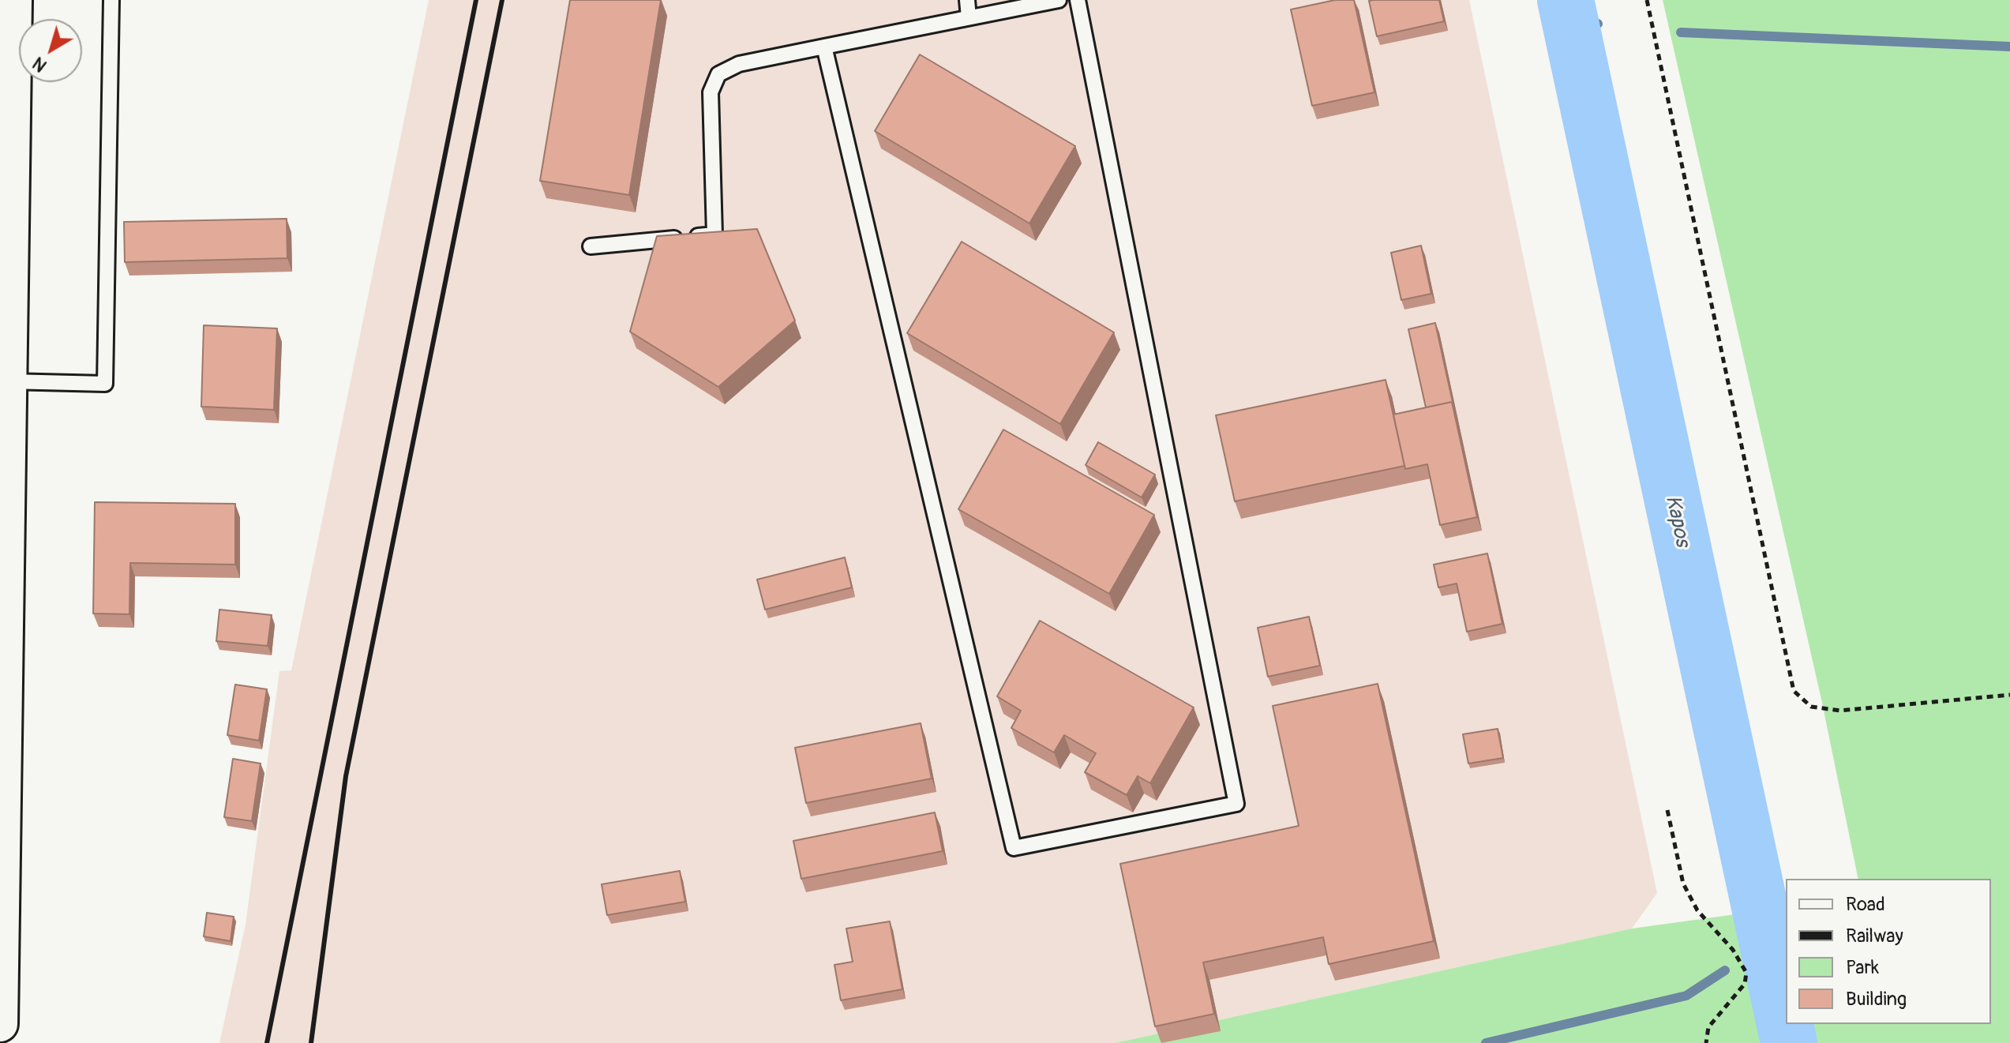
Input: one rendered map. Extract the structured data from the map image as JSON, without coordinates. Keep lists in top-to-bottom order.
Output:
{
  "water": ["Kapos"],
  "legend": [
    "Road",
    "Railway",
    "Park",
    "Building"
  ],
  "north": "bottom left"
}
